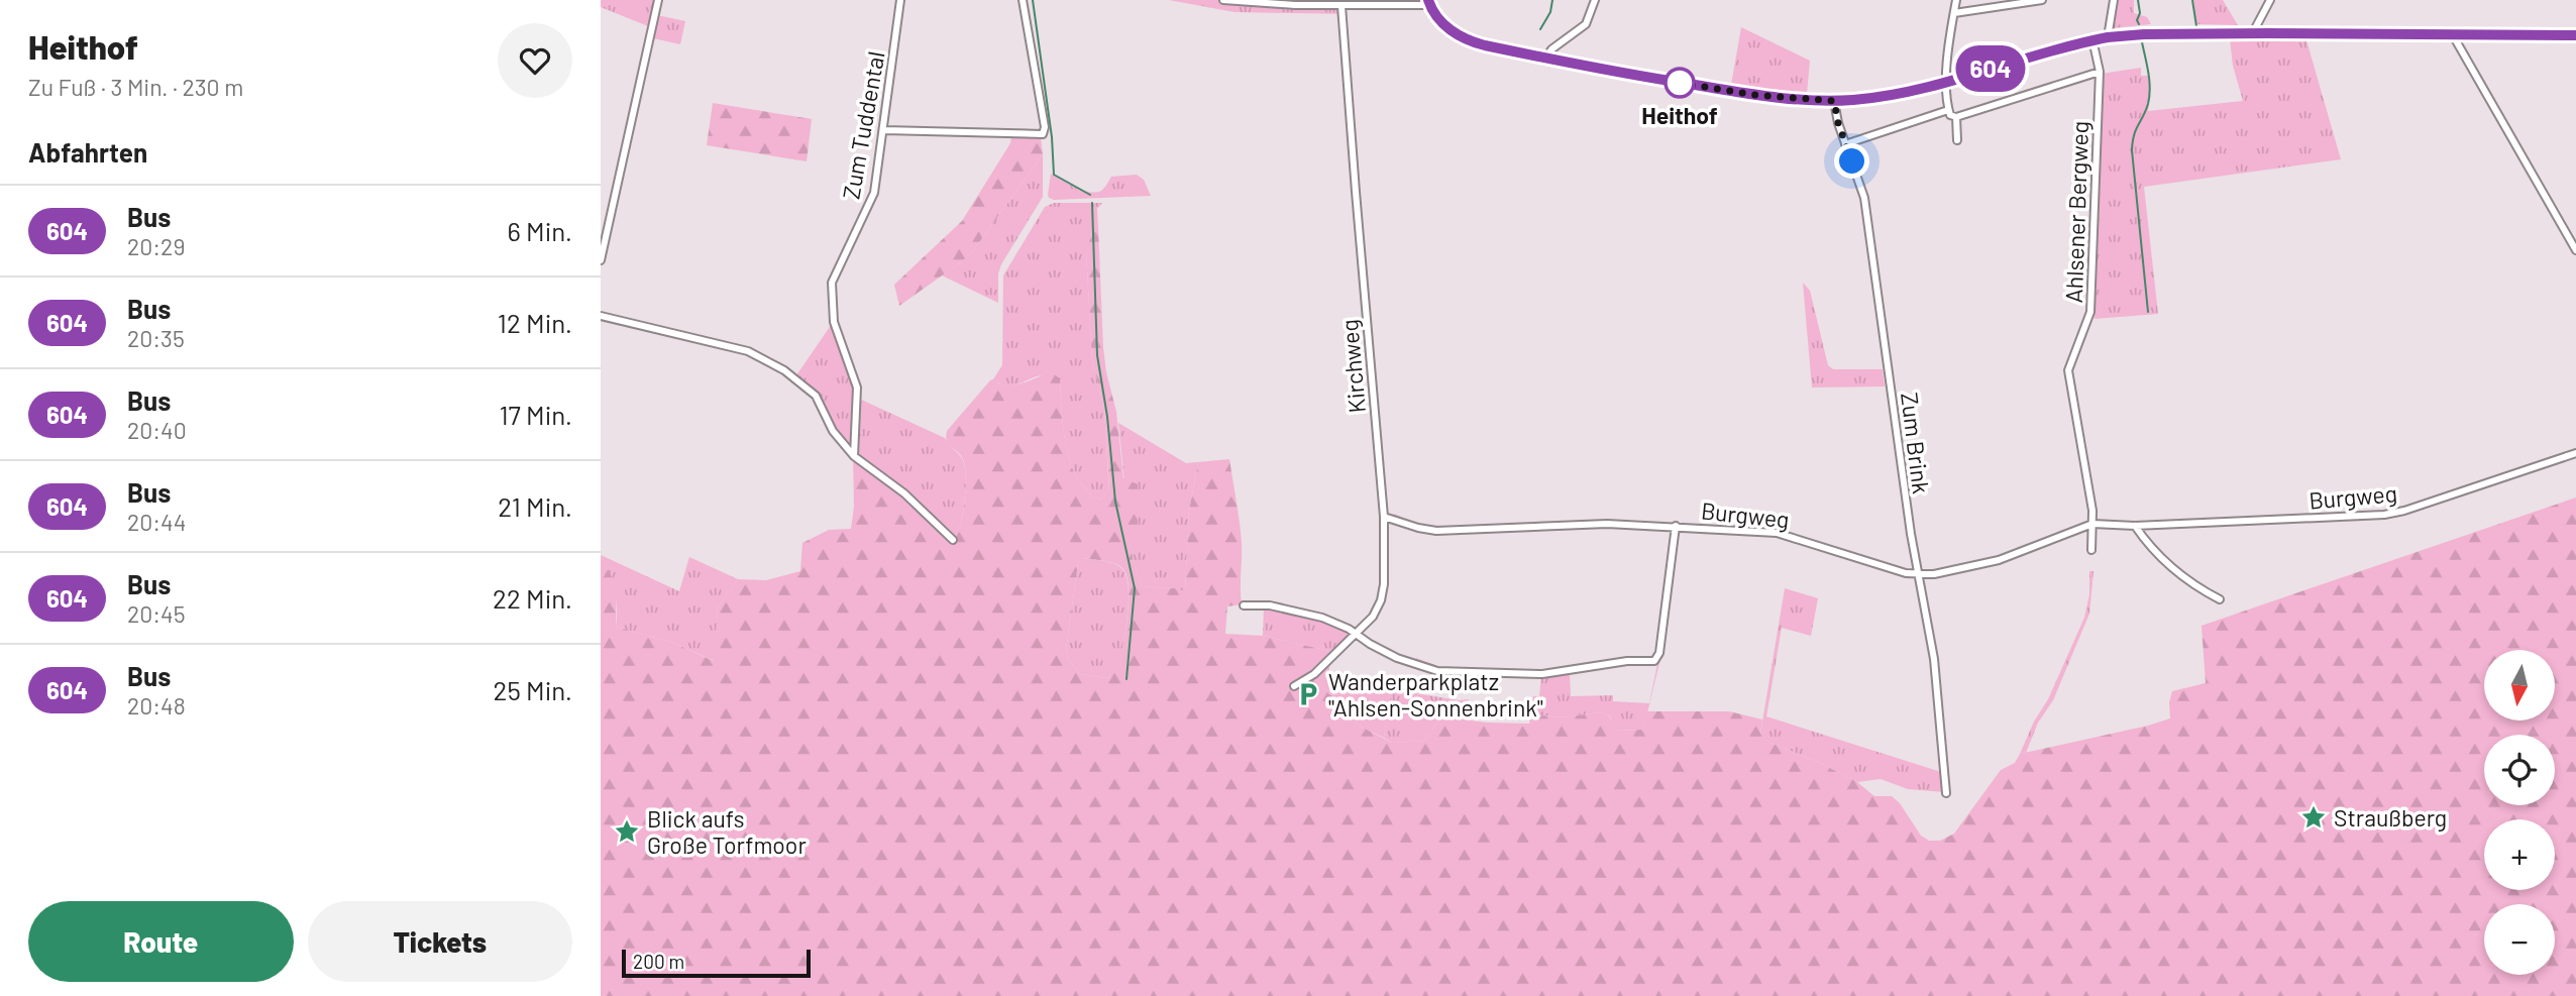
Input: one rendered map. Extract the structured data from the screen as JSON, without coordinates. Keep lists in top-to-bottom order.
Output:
{
  "streets": {
    "street": [
      "Zum Tuddental",
      "Ahlsener Bergweg",
      "Kirchweg",
      "Zum Brink",
      "Burgweg"
    ]
  },
  "crossings": [
    ["Ahlsener Bergweg", "Burgweg"],
    ["Kirchweg", "Burgweg"],
    ["Zum Brink", "Burgweg"]
  ],
  "places": {
    "other": ["Heithof"],
    "parking": ["Wanderparkplatz \"Ahlsen-Sonnenbrink\""],
    "place": ["Straußberg", "Blick aufs Große Torfmoor"]
  },
  "lines": ["bus line 604"],
  "scale_bar": "200 m",
  "north": "bottom",
  "page": {
    "heading": [
      ["Heithof", "Zu Fuß · 3 Min. · 230 m"],
      "Abfahrten"
    ],
    "on_map": "604",
    "list": [
      {
        "mark": "604",
        "name": "Bus",
        "note": "20:29",
        "value": "6 Min."
      },
      {
        "mark": "604",
        "name": "Bus",
        "note": "20:35",
        "value": "12 Min."
      },
      {
        "mark": "604",
        "name": "Bus",
        "note": "20:40",
        "value": "17 Min."
      },
      {
        "mark": "604",
        "name": "Bus",
        "note": "20:44",
        "value": "21 Min."
      },
      {
        "mark": "604",
        "name": "Bus",
        "note": "20:45",
        "value": "22 Min."
      },
      {
        "mark": "604",
        "name": "Bus",
        "note": "20:48",
        "value": "25 Min."
      }
    ],
    "map_buttons": ["+", "−"],
    "buttons": ["Route", "Tickets"],
    "scale": "200 m"
  }
}
